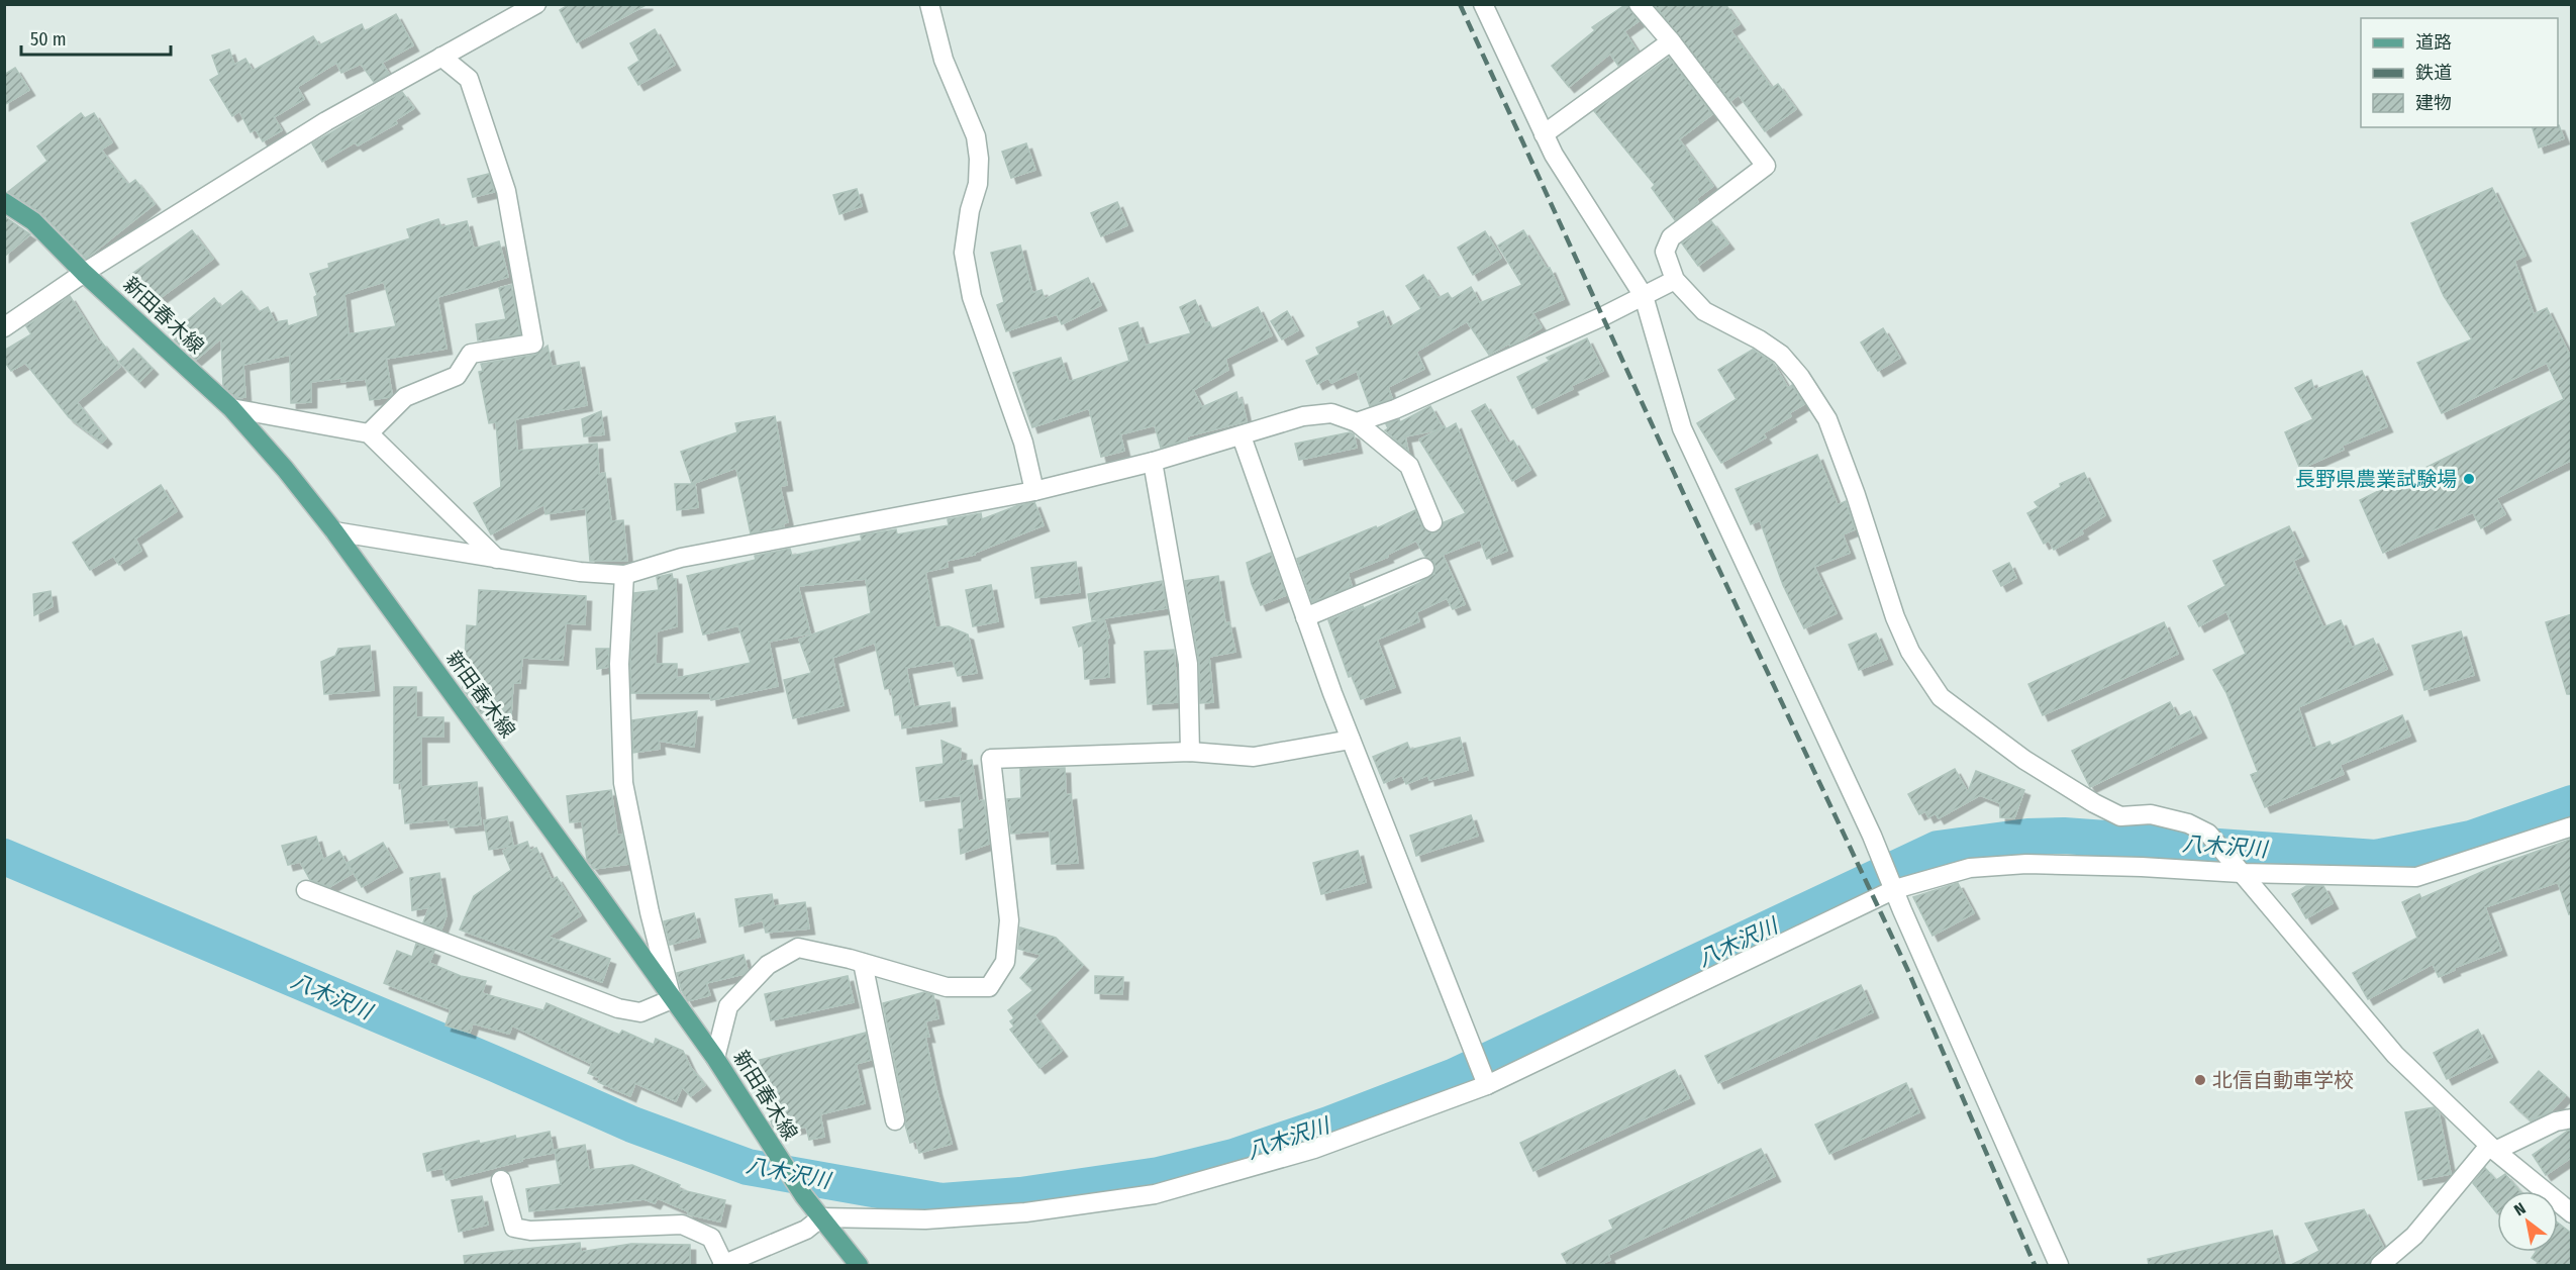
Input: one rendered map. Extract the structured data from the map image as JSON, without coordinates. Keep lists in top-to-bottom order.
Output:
{
  "streets": {
    "main road": ["新田春木線"]
  },
  "water": ["八木沢川"],
  "places": ["長野県農業試験場", "北信自動車学校"],
  "legend": ["道路", "鉄道", "建物"],
  "scale_bar": "50 m",
  "north": "top left"
}
